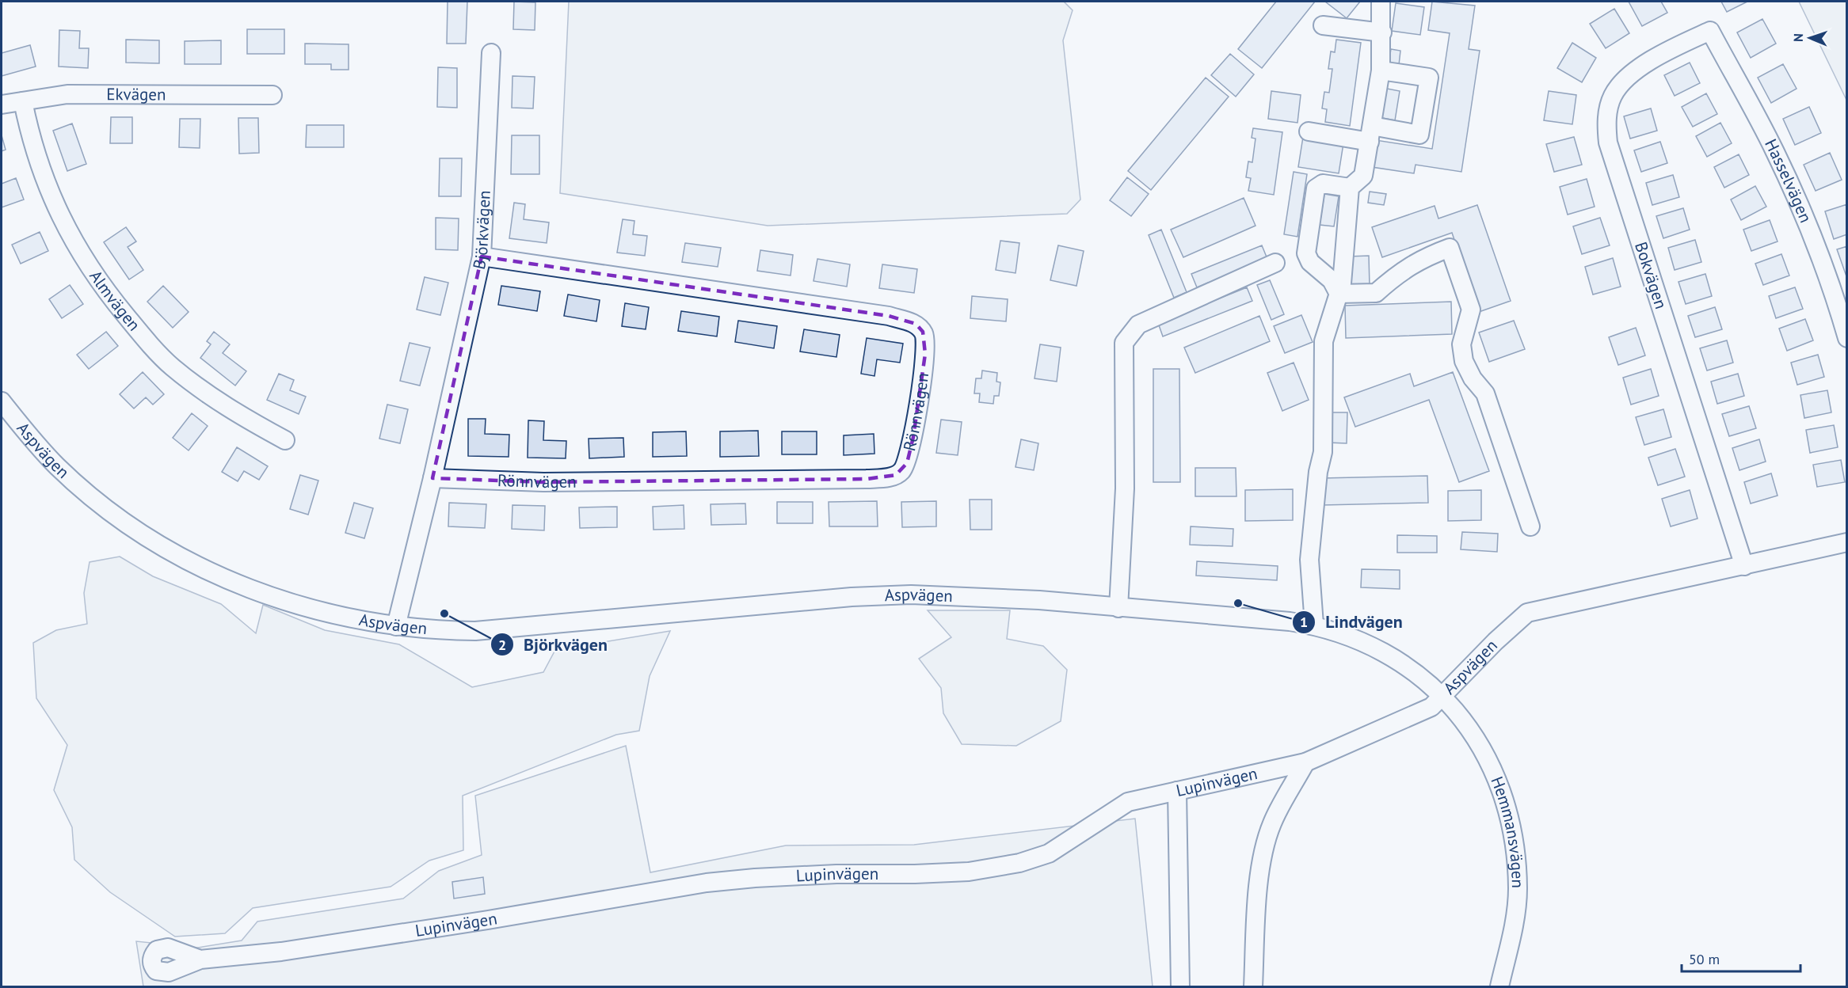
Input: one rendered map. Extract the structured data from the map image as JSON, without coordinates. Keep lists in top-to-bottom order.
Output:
{
  "streets": {
    "street": [
      "Ekvägen",
      "Hasselvägen",
      "Björkvägen",
      "Bokvägen",
      "Almvägen",
      "Rönnvägen",
      "Aspvägen",
      "Lupinvägen",
      "Hemmansvägen"
    ]
  },
  "crossings": [
    ["Ekvägen", "Almvägen"],
    ["Hasselvägen", "Bokvägen"],
    ["Björkvägen", "Rönnvägen"],
    ["Björkvägen", "Aspvägen"],
    ["Bokvägen", "Aspvägen"],
    ["Aspvägen", "Lupinvägen"],
    ["Aspvägen", "Hemmansvägen"],
    ["Lupinvägen", "Hemmansvägen"]
  ],
  "places": ["Lindvägen", "Björkvägen"],
  "scale_bar": "50 m",
  "north": "left"
}
